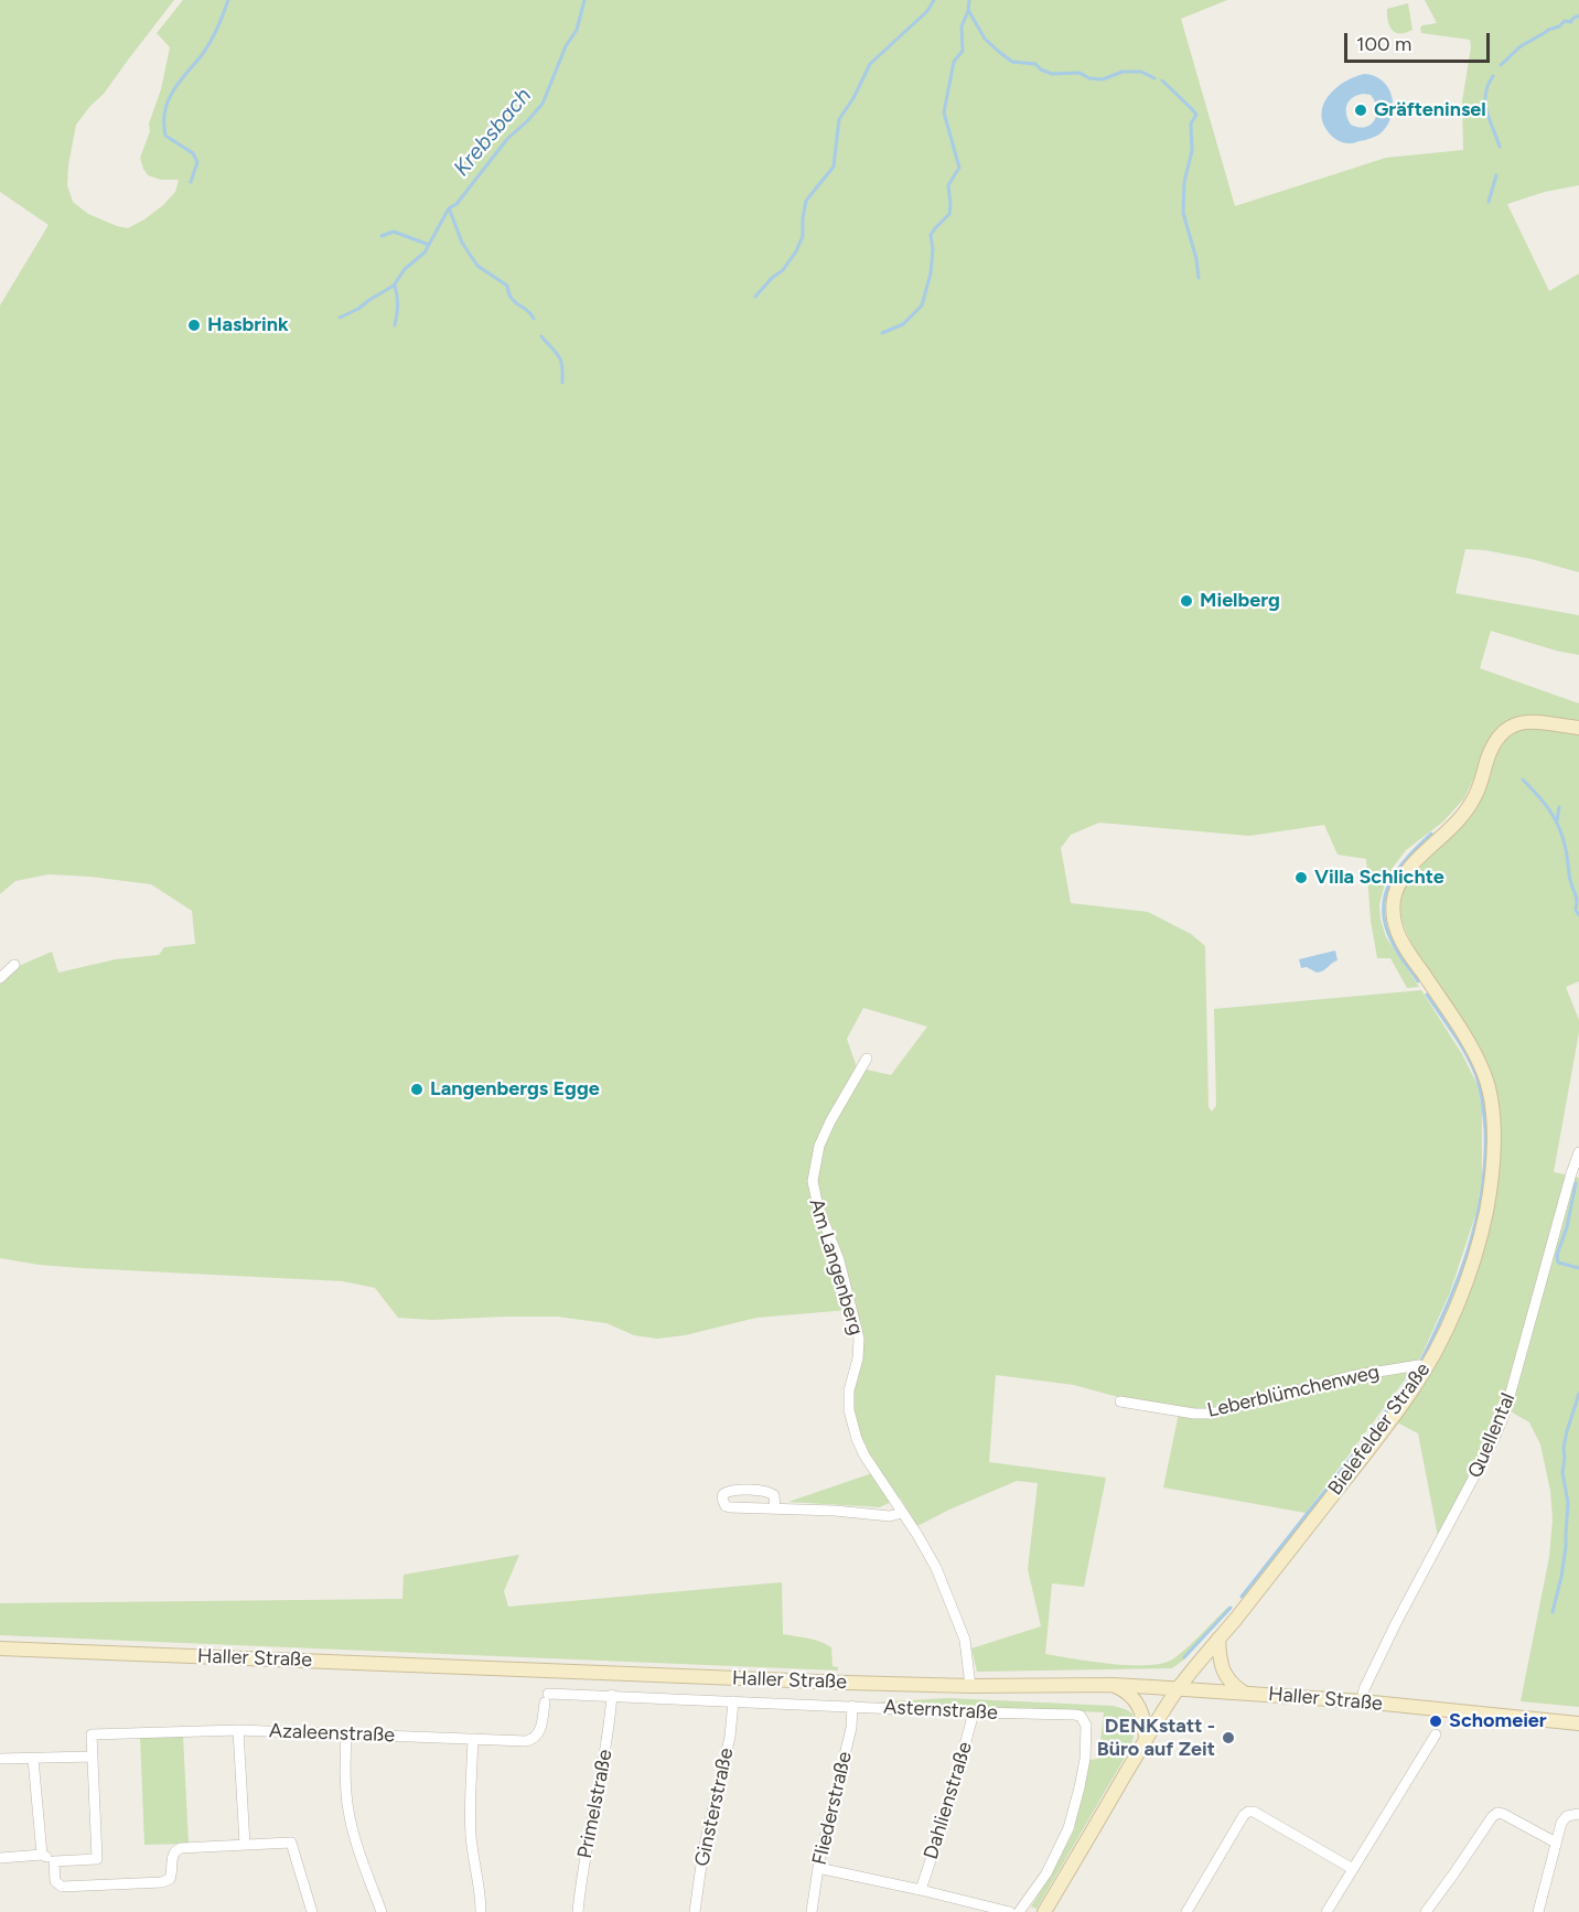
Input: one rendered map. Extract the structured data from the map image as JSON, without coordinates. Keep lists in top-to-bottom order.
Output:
{
  "streets": {
    "main road": ["Bielefelder Straße", "Haller Straße"],
    "street": [
      "Am Langenberg",
      "Leberblümchenweg",
      "Quellental",
      "Asternstraße",
      "Azaleenstraße",
      "Dahlienstraße",
      "Primelstraße",
      "Ginsterstraße",
      "Fliederstraße"
    ]
  },
  "crossings": [
    ["Am Langenberg", "Haller Straße"],
    ["Leberblümchenweg", "Bielefelder Straße"],
    ["Bielefelder Straße", "Haller Straße"],
    ["Quellental", "Haller Straße"],
    ["Asternstraße", "Azaleenstraße"],
    ["Asternstraße", "Dahlienstraße"],
    ["Asternstraße", "Primelstraße"],
    ["Asternstraße", "Ginsterstraße"],
    ["Asternstraße", "Fliederstraße"]
  ],
  "water": ["Krebsbach"],
  "places": [
    "Gräfteninsel",
    "Hasbrink",
    "Mielberg",
    "Villa Schlichte",
    "Langenbergs Egge",
    "Schomeier",
    "DENKstatt - Büro auf Zeit"
  ],
  "scale_bar": "100 m"
}
